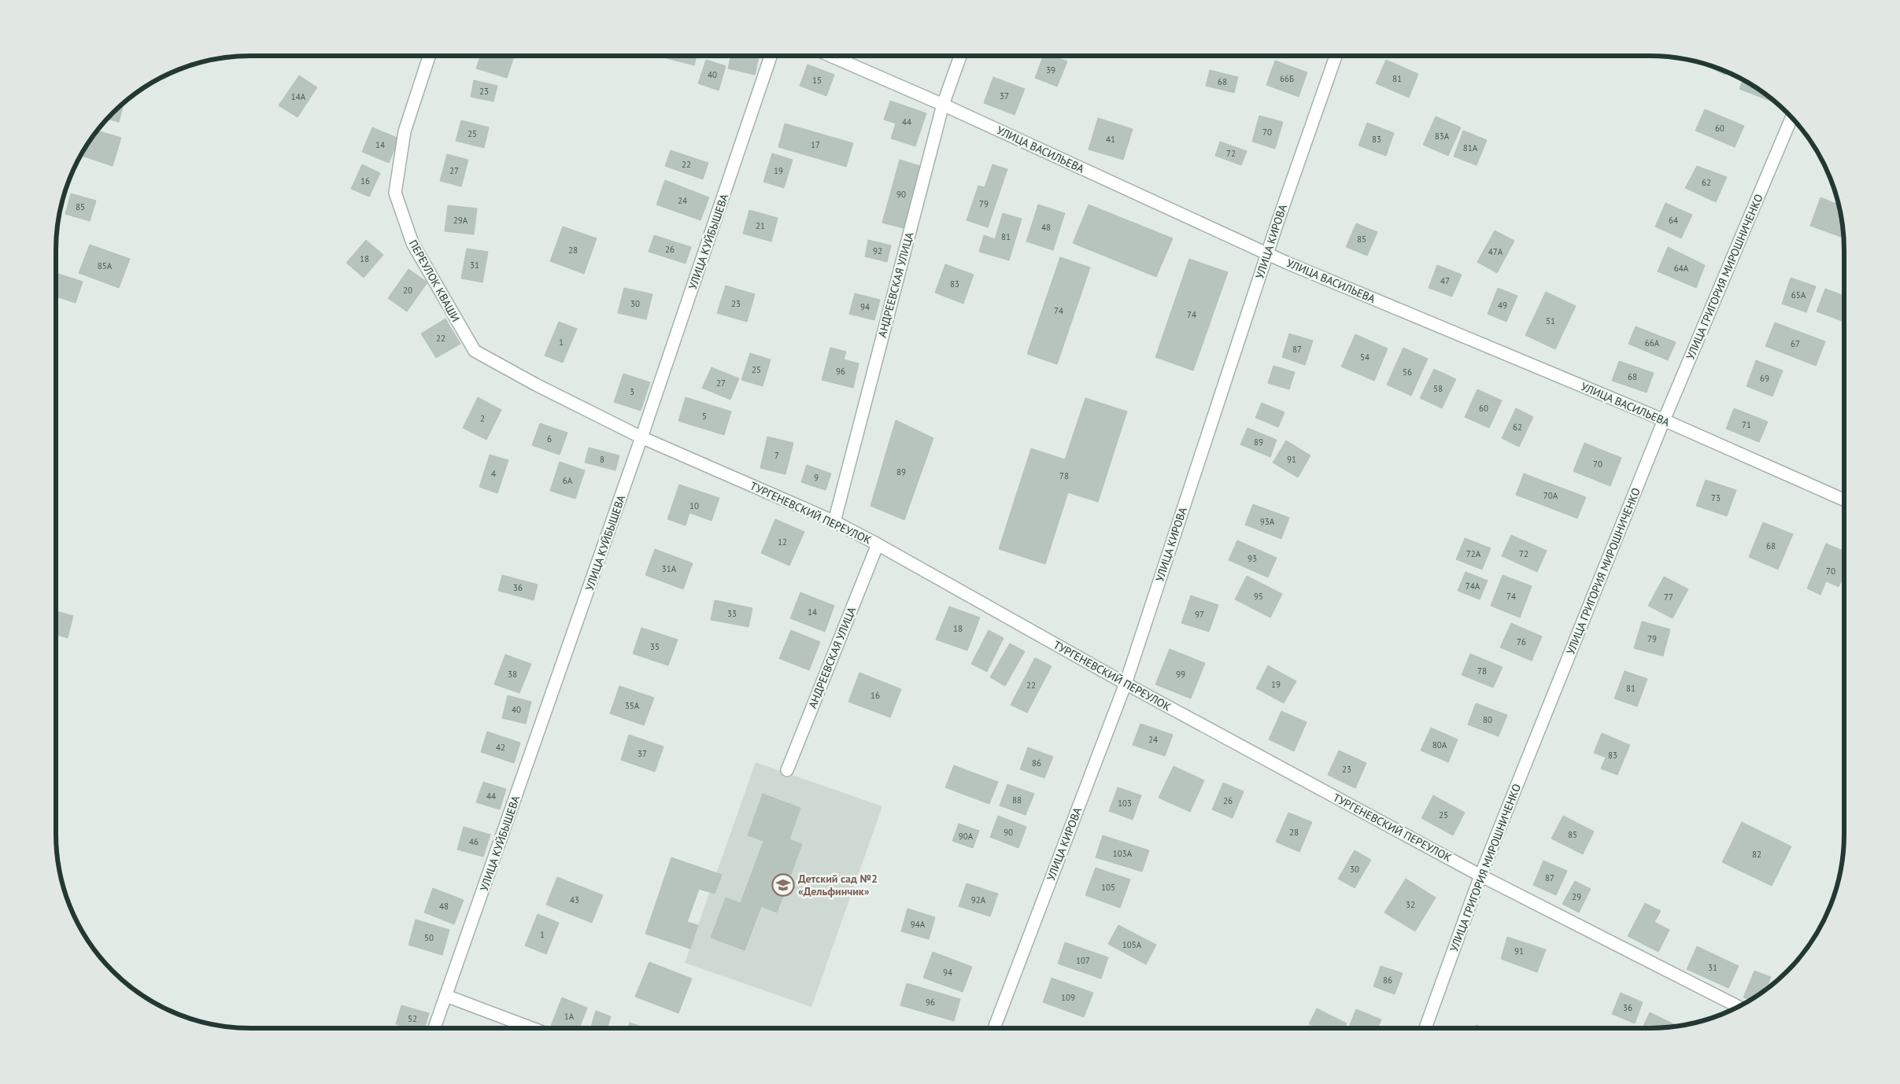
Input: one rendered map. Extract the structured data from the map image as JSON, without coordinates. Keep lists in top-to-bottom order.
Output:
{
  "streets": {
    "street": [
      "УЛИЦА ВАСИЛЬЕВА",
      "УЛИЦА КУЙБЫШЕВА",
      "УЛИЦА КИРОВА",
      "УЛИЦА ГРИГОРИЯ МИРОШНИЧЕНКО",
      "ПЕРЕУЛОК КВАШИ",
      "АНДРЕЕВСКАЯ УЛИЦА",
      "ТУРГЕНЕВСКИЙ ПЕРЕУЛОК"
    ]
  },
  "crossings": [
    ["УЛИЦА ВАСИЛЬЕВА", "УЛИЦА КИРОВА"],
    ["УЛИЦА ВАСИЛЬЕВА", "УЛИЦА ГРИГОРИЯ МИРОШНИЧЕНКО"],
    ["УЛИЦА ВАСИЛЬЕВА", "АНДРЕЕВСКАЯ УЛИЦА"],
    ["УЛИЦА КУЙБЫШЕВА", "ТУРГЕНЕВСКИЙ ПЕРЕУЛОК"],
    ["УЛИЦА КИРОВА", "ТУРГЕНЕВСКИЙ ПЕРЕУЛОК"],
    ["УЛИЦА ГРИГОРИЯ МИРОШНИЧЕНКО", "ТУРГЕНЕВСКИЙ ПЕРЕУЛОК"],
    ["ПЕРЕУЛОК КВАШИ", "ТУРГЕНЕВСКИЙ ПЕРЕУЛОК"],
    ["АНДРЕЕВСКАЯ УЛИЦА", "ТУРГЕНЕВСКИЙ ПЕРЕУЛОК"]
  ],
  "places": {
    "school or university": ["Детский сад №2 «Дельфинчик»"]
  },
  "house_numbers": [
    "39",
    "40",
    "66Б",
    "81",
    "15",
    "68",
    "23",
    "37",
    "14А",
    "44",
    "60",
    "70",
    "25",
    "83А",
    "41",
    "83",
    "14",
    "17",
    "81А",
    "72",
    "22",
    "27",
    "19",
    "16",
    "62",
    "90",
    "24",
    "79",
    "85",
    "29А",
    "64",
    "21",
    "48",
    "81",
    "85",
    "26",
    "28",
    "92",
    "47А",
    "18",
    "31",
    "85А",
    "64А",
    "47",
    "83",
    "20",
    "65А",
    "30",
    "23",
    "49",
    "94",
    "74",
    "74",
    "51",
    "22",
    "1",
    "66А",
    "67",
    "87",
    "54",
    "25",
    "96",
    "56",
    "68",
    "69",
    "27",
    "58",
    "3",
    "60",
    "5",
    "2",
    "71",
    "62",
    "6",
    "89",
    "7",
    "8",
    "91",
    "70",
    "89",
    "4",
    "78",
    "9",
    "6А",
    "70А",
    "73",
    "10",
    "93А",
    "12",
    "68",
    "72А",
    "72",
    "93",
    "31А",
    "70",
    "74А",
    "36",
    "95",
    "74",
    "77",
    "14",
    "33",
    "97",
    "18",
    "79",
    "76",
    "35",
    "78",
    "38",
    "99",
    "19",
    "22",
    "81",
    "16",
    "35А",
    "40",
    "80",
    "24",
    "80А",
    "42",
    "37",
    "83",
    "86",
    "23",
    "44",
    "88",
    "26",
    "103",
    "25",
    "90",
    "28",
    "85",
    "90А",
    "46",
    "103А",
    "82",
    "30",
    "87",
    "105",
    "29",
    "43",
    "92А",
    "32",
    "48",
    "94А",
    "1",
    "50",
    "105А",
    "91",
    "107",
    "31",
    "94",
    "86",
    "109",
    "96",
    "36",
    "1А",
    "52"
  ]
}
